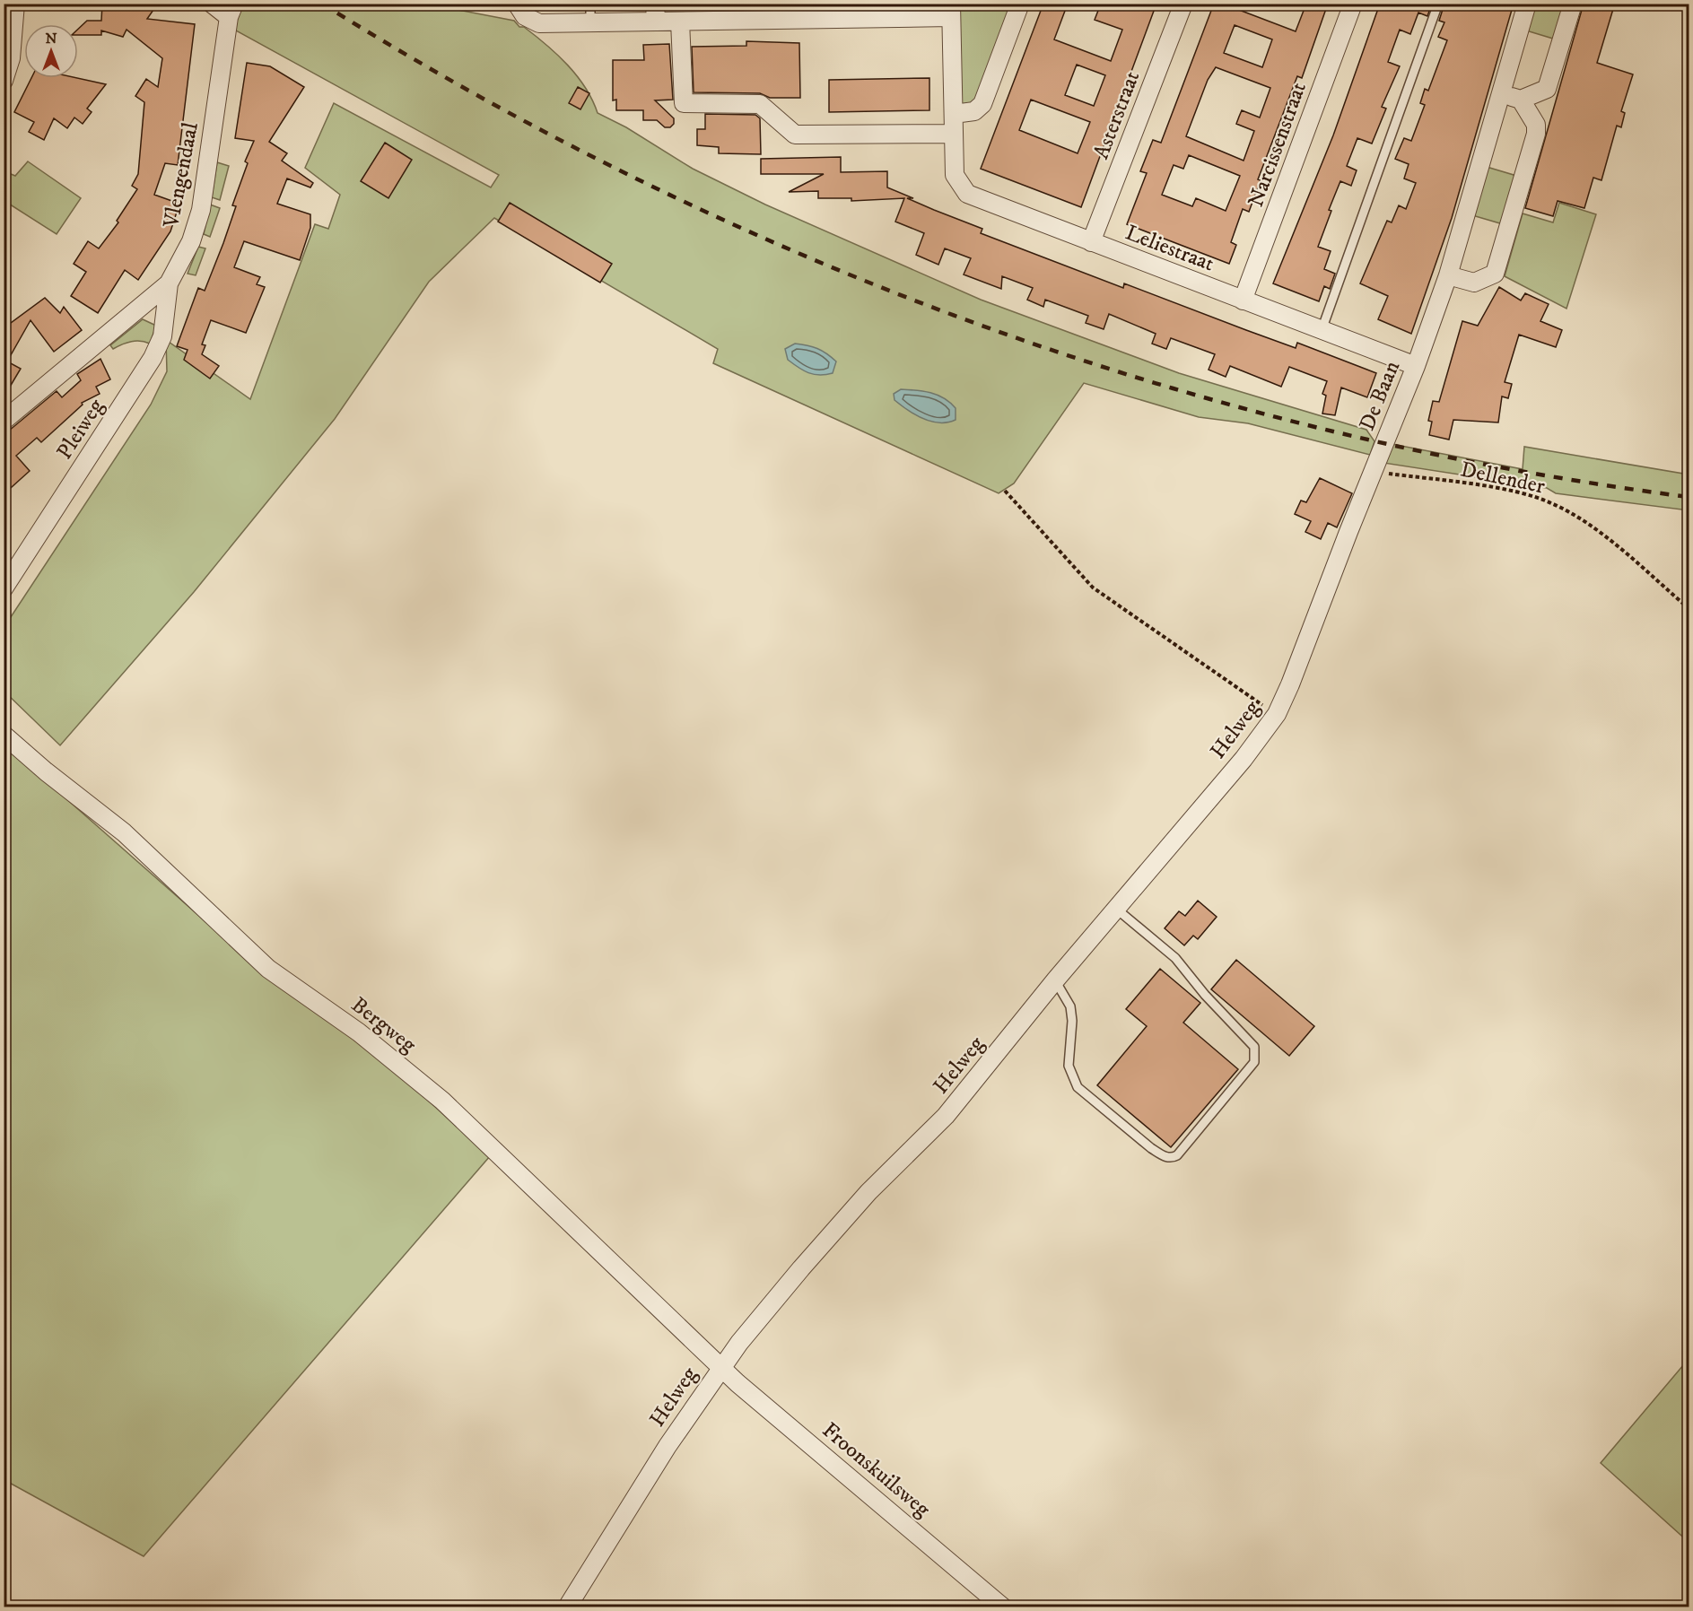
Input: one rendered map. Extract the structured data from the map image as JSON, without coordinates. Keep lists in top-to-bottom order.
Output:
{
  "streets": {
    "street": [
      "Asterstraat",
      "Narcissenstraat",
      "Vlengendaal",
      "Leliestraat",
      "De Baan",
      "Pleiweg",
      "Helweg",
      "Bergweg",
      "Froonskuilsweg"
    ],
    "path": ["Dellender"]
  },
  "crossings": [
    ["Asterstraat", "Leliestraat"],
    ["Narcissenstraat", "Leliestraat"],
    ["Vlengendaal", "Pleiweg"],
    ["Leliestraat", "De Baan"],
    ["De Baan", "Dellender"],
    ["De Baan", "Helweg"],
    ["Helweg", "Bergweg"],
    ["Helweg", "Froonskuilsweg"],
    ["Bergweg", "Froonskuilsweg"]
  ],
  "north": "top"
}
